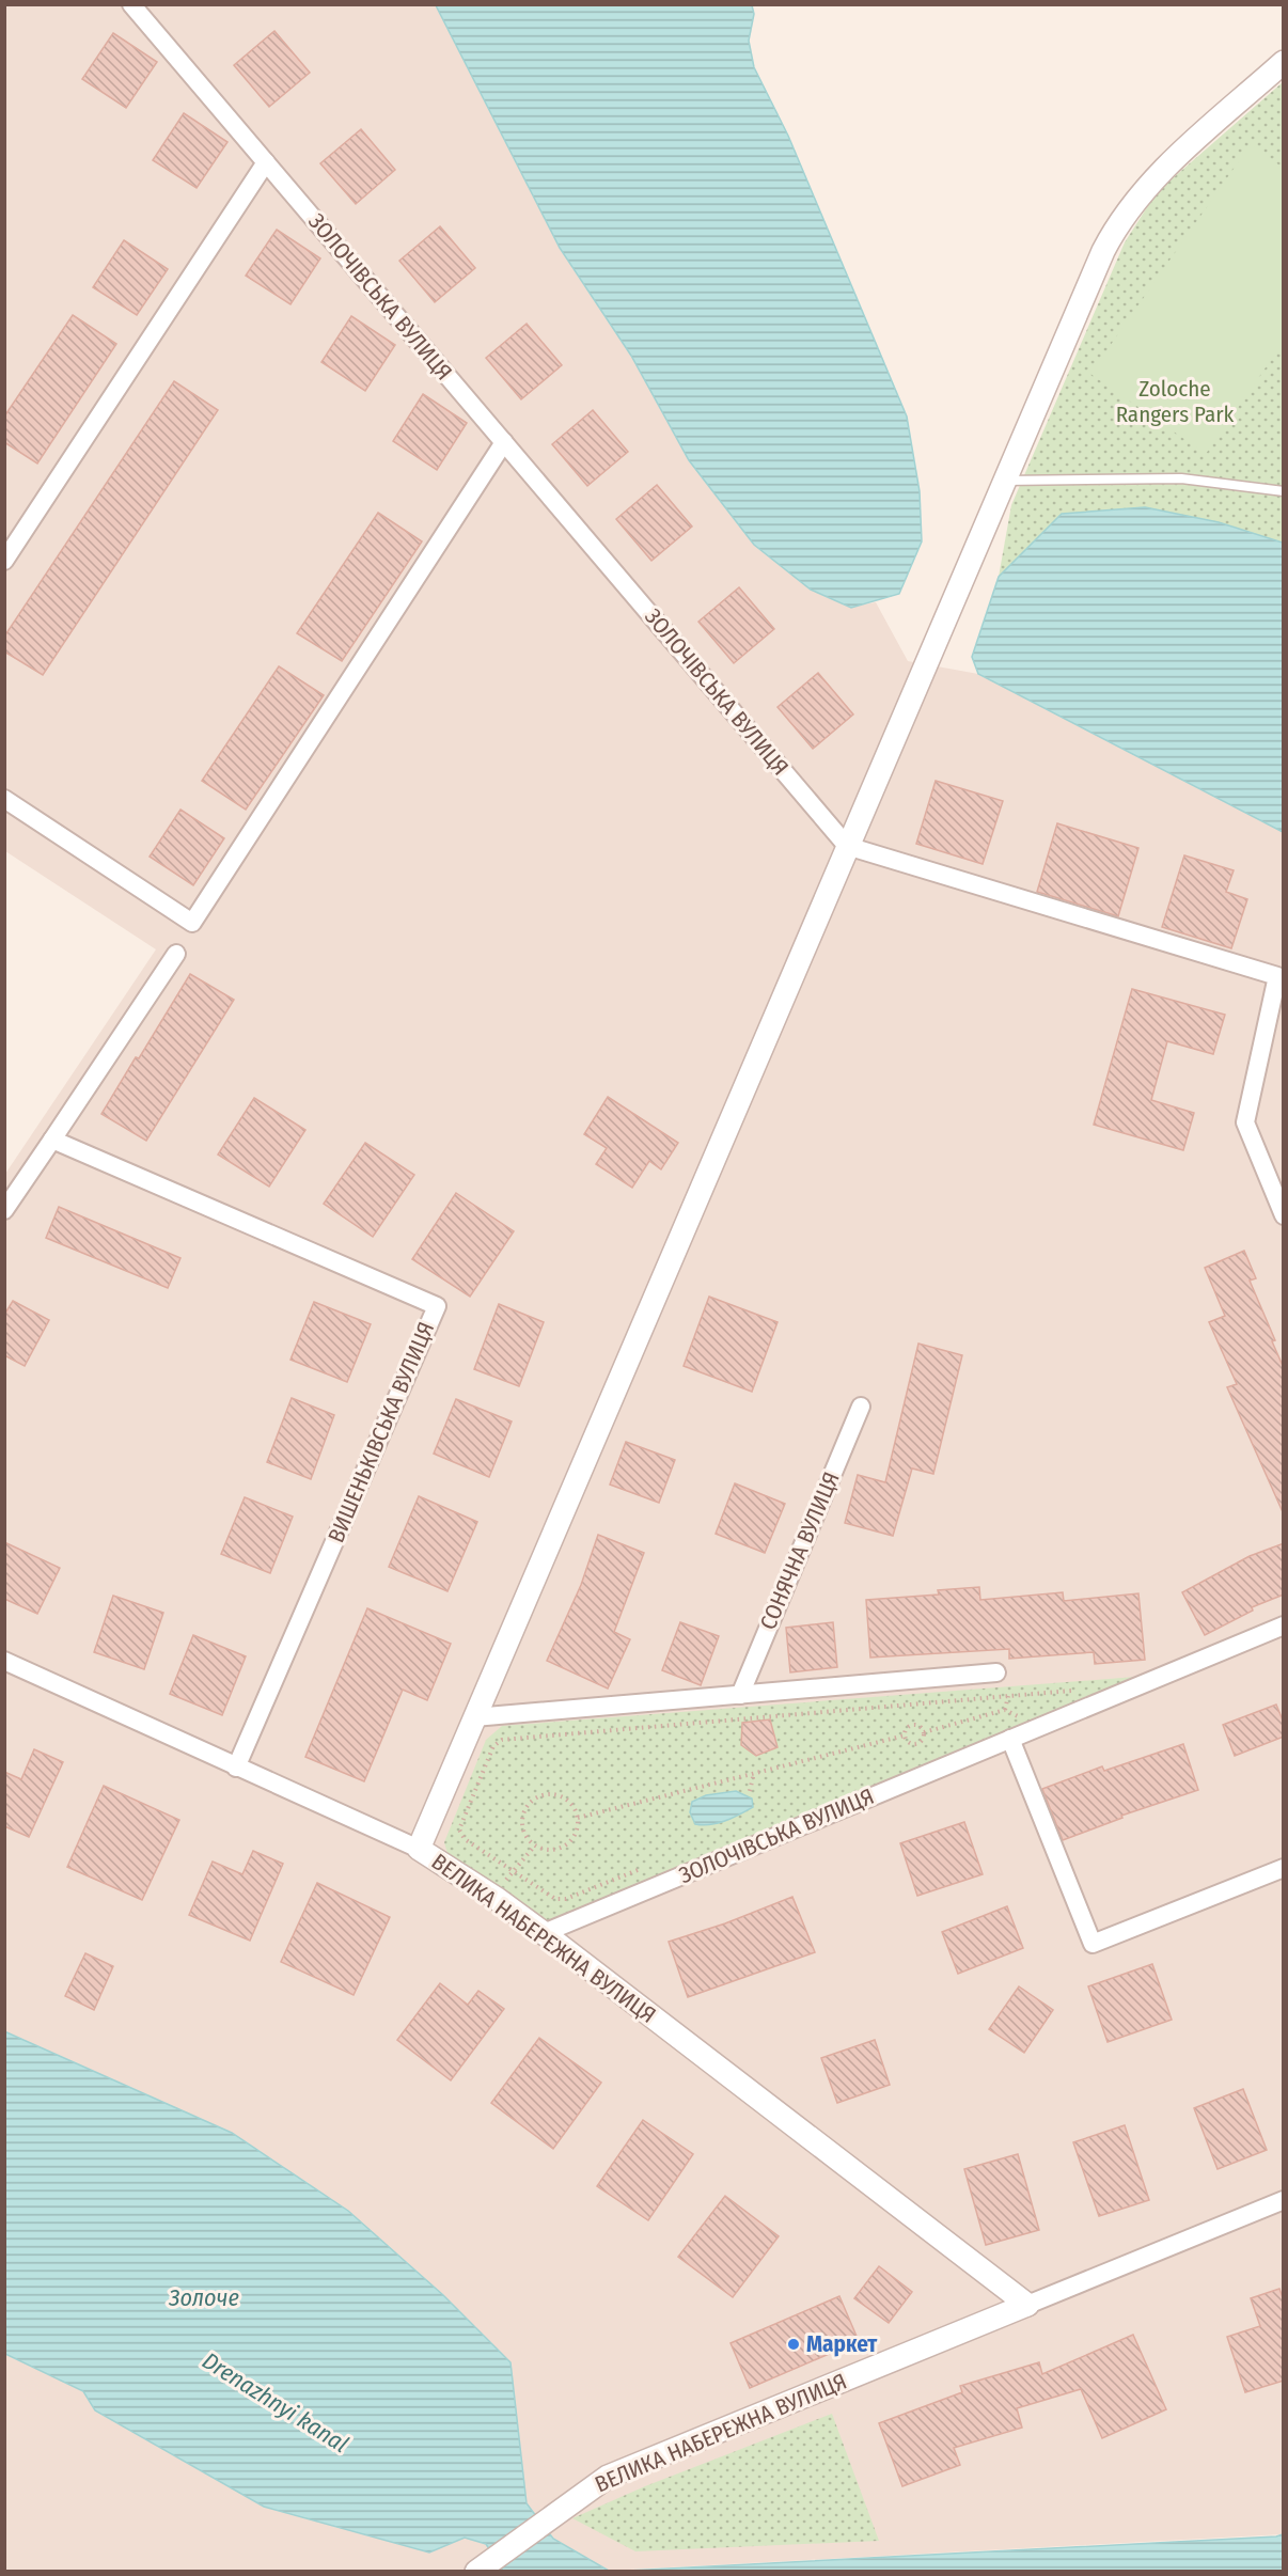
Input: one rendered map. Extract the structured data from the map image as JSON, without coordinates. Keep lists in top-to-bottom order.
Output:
{
  "streets": {
    "street": [
      "ЗОЛОЧІВСЬКА ВУЛИЦЯ",
      "ВИШЕНЬКІВСЬКА ВУЛИЦЯ",
      "СОНЯЧНА ВУЛИЦЯ",
      "ВЕЛИКА НАБЕРЕЖНА ВУЛИЦЯ"
    ]
  },
  "crossings": [
    ["ЗОЛОЧІВСЬКА ВУЛИЦЯ", "ВЕЛИКА НАБЕРЕЖНА ВУЛИЦЯ"],
    ["ВИШЕНЬКІВСЬКА ВУЛИЦЯ", "ВЕЛИКА НАБЕРЕЖНА ВУЛИЦЯ"]
  ],
  "water": ["Золоче", "Drenazhnyi kanal"],
  "parks": ["Zoloche Rangers Park"],
  "places": ["Маркет"]
}
